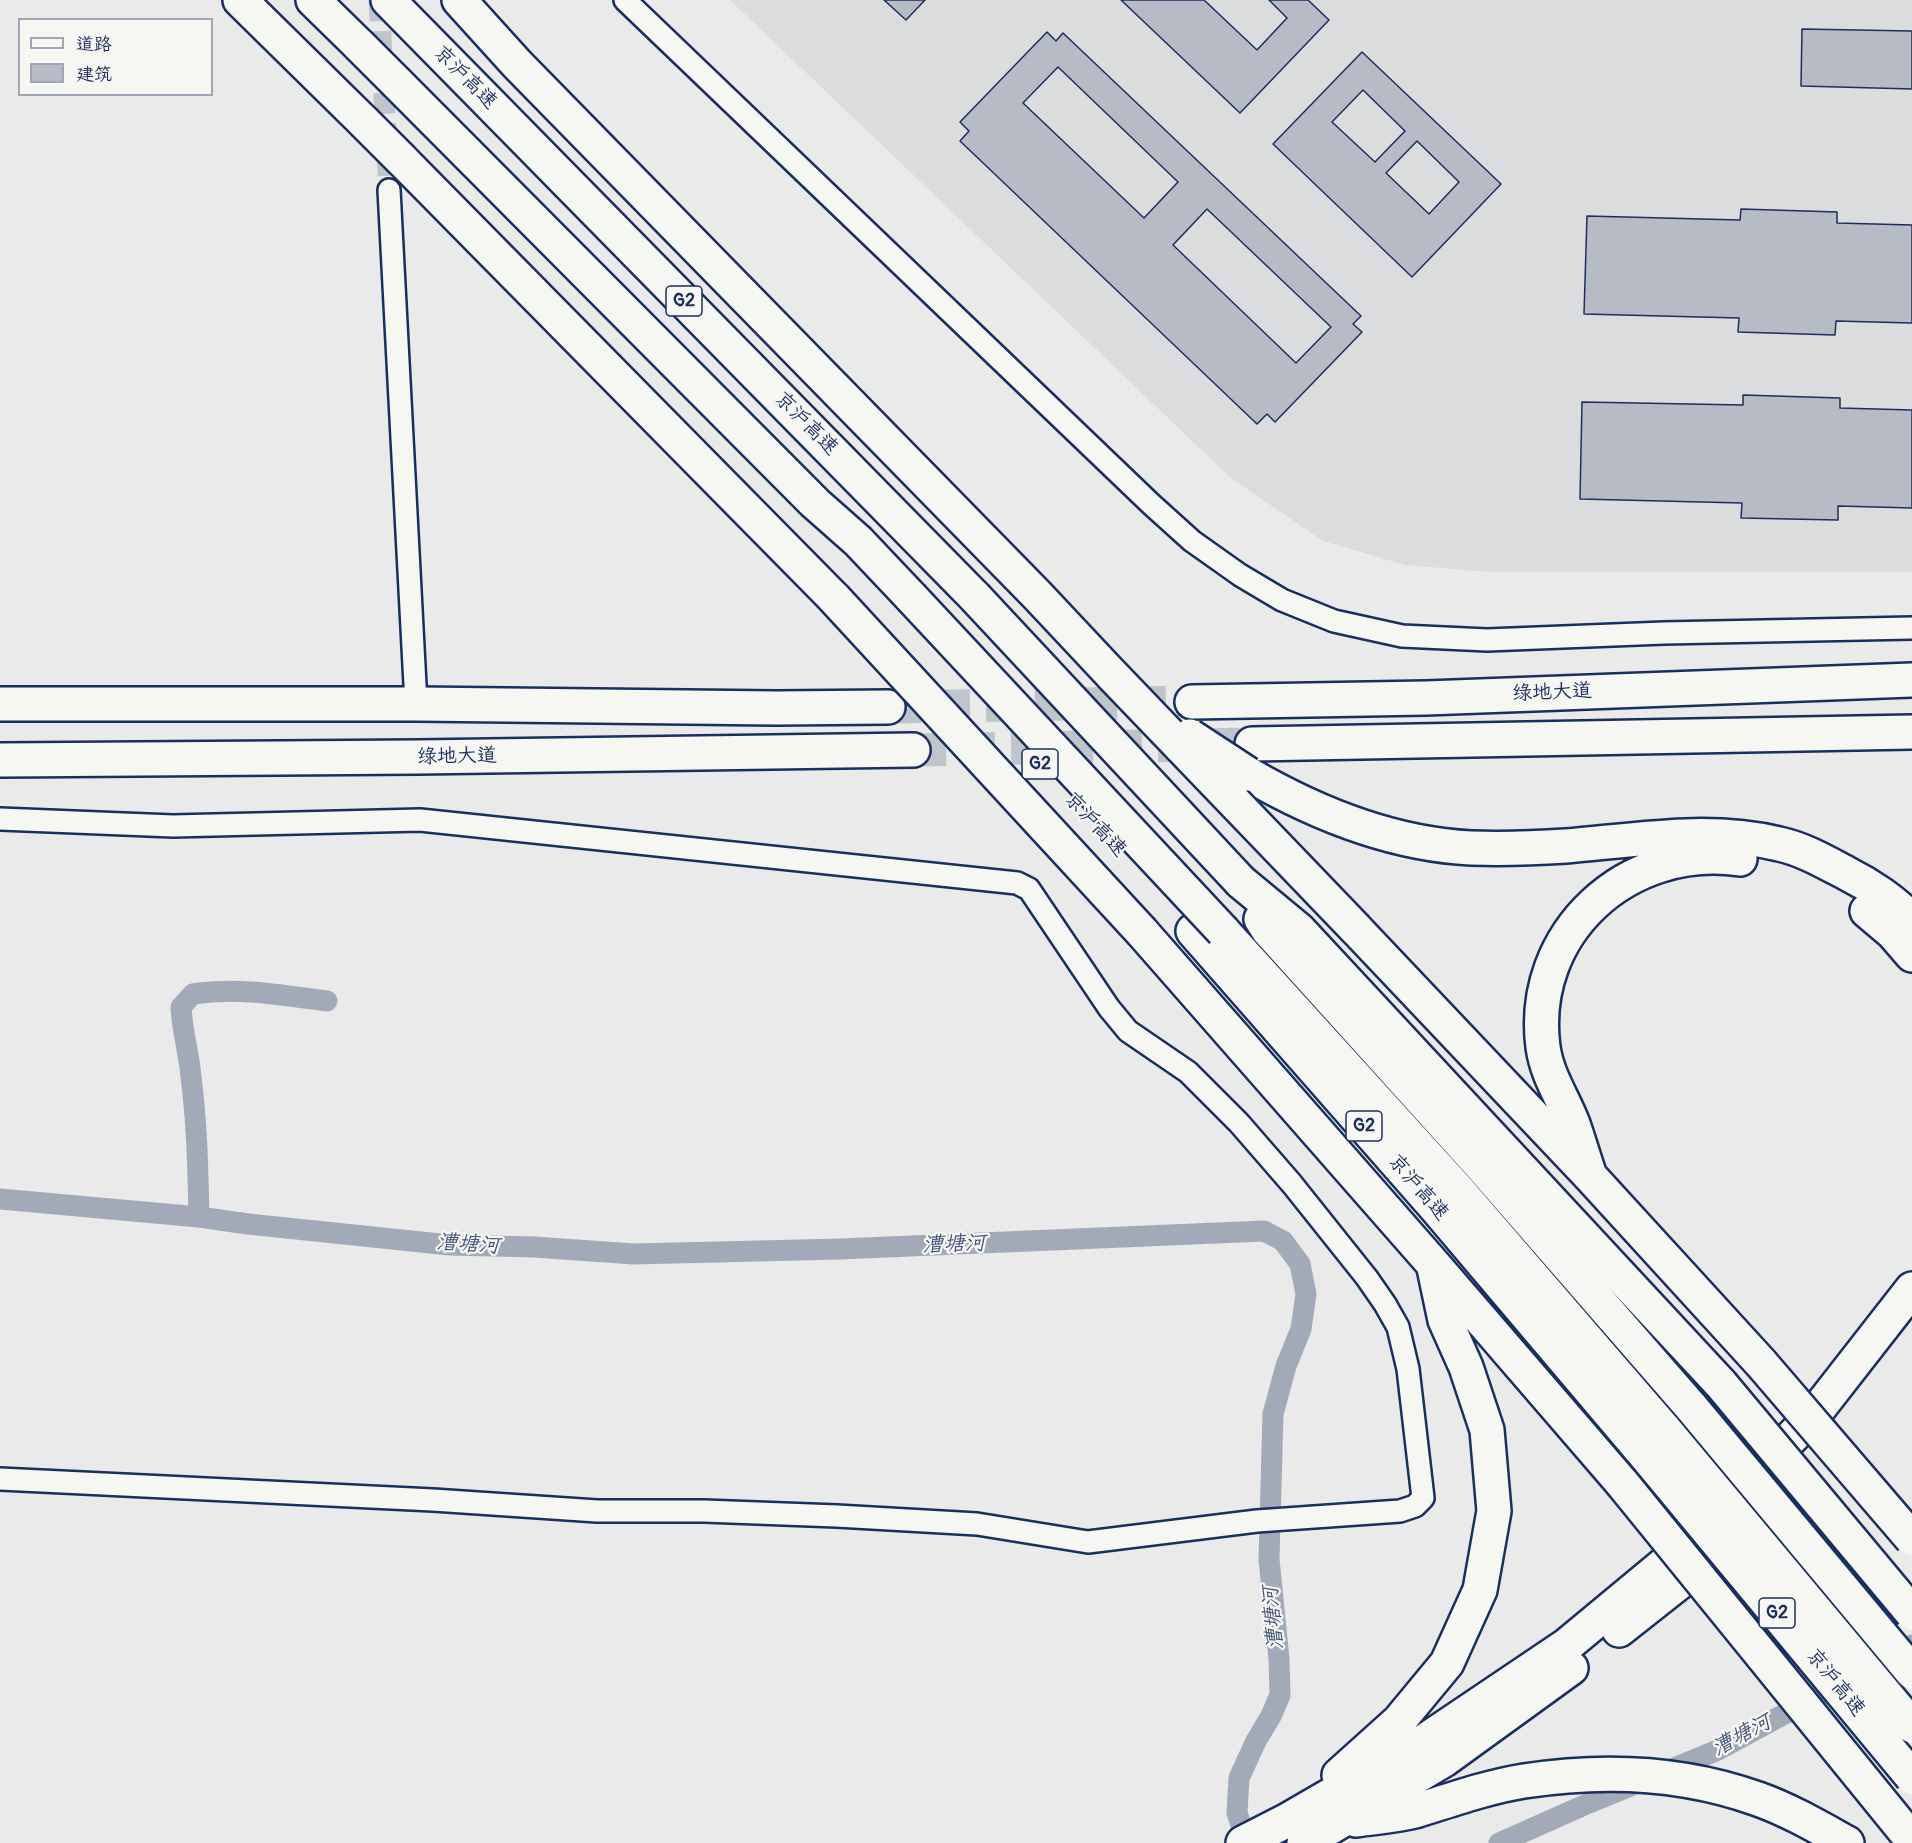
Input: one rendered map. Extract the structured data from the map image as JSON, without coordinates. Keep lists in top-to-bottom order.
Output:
{
  "streets": {
    "main road": ["京沪高速", "G2", "绿地大道"]
  },
  "water": ["漕塘河"],
  "legend": ["道路", "建筑"]
}
